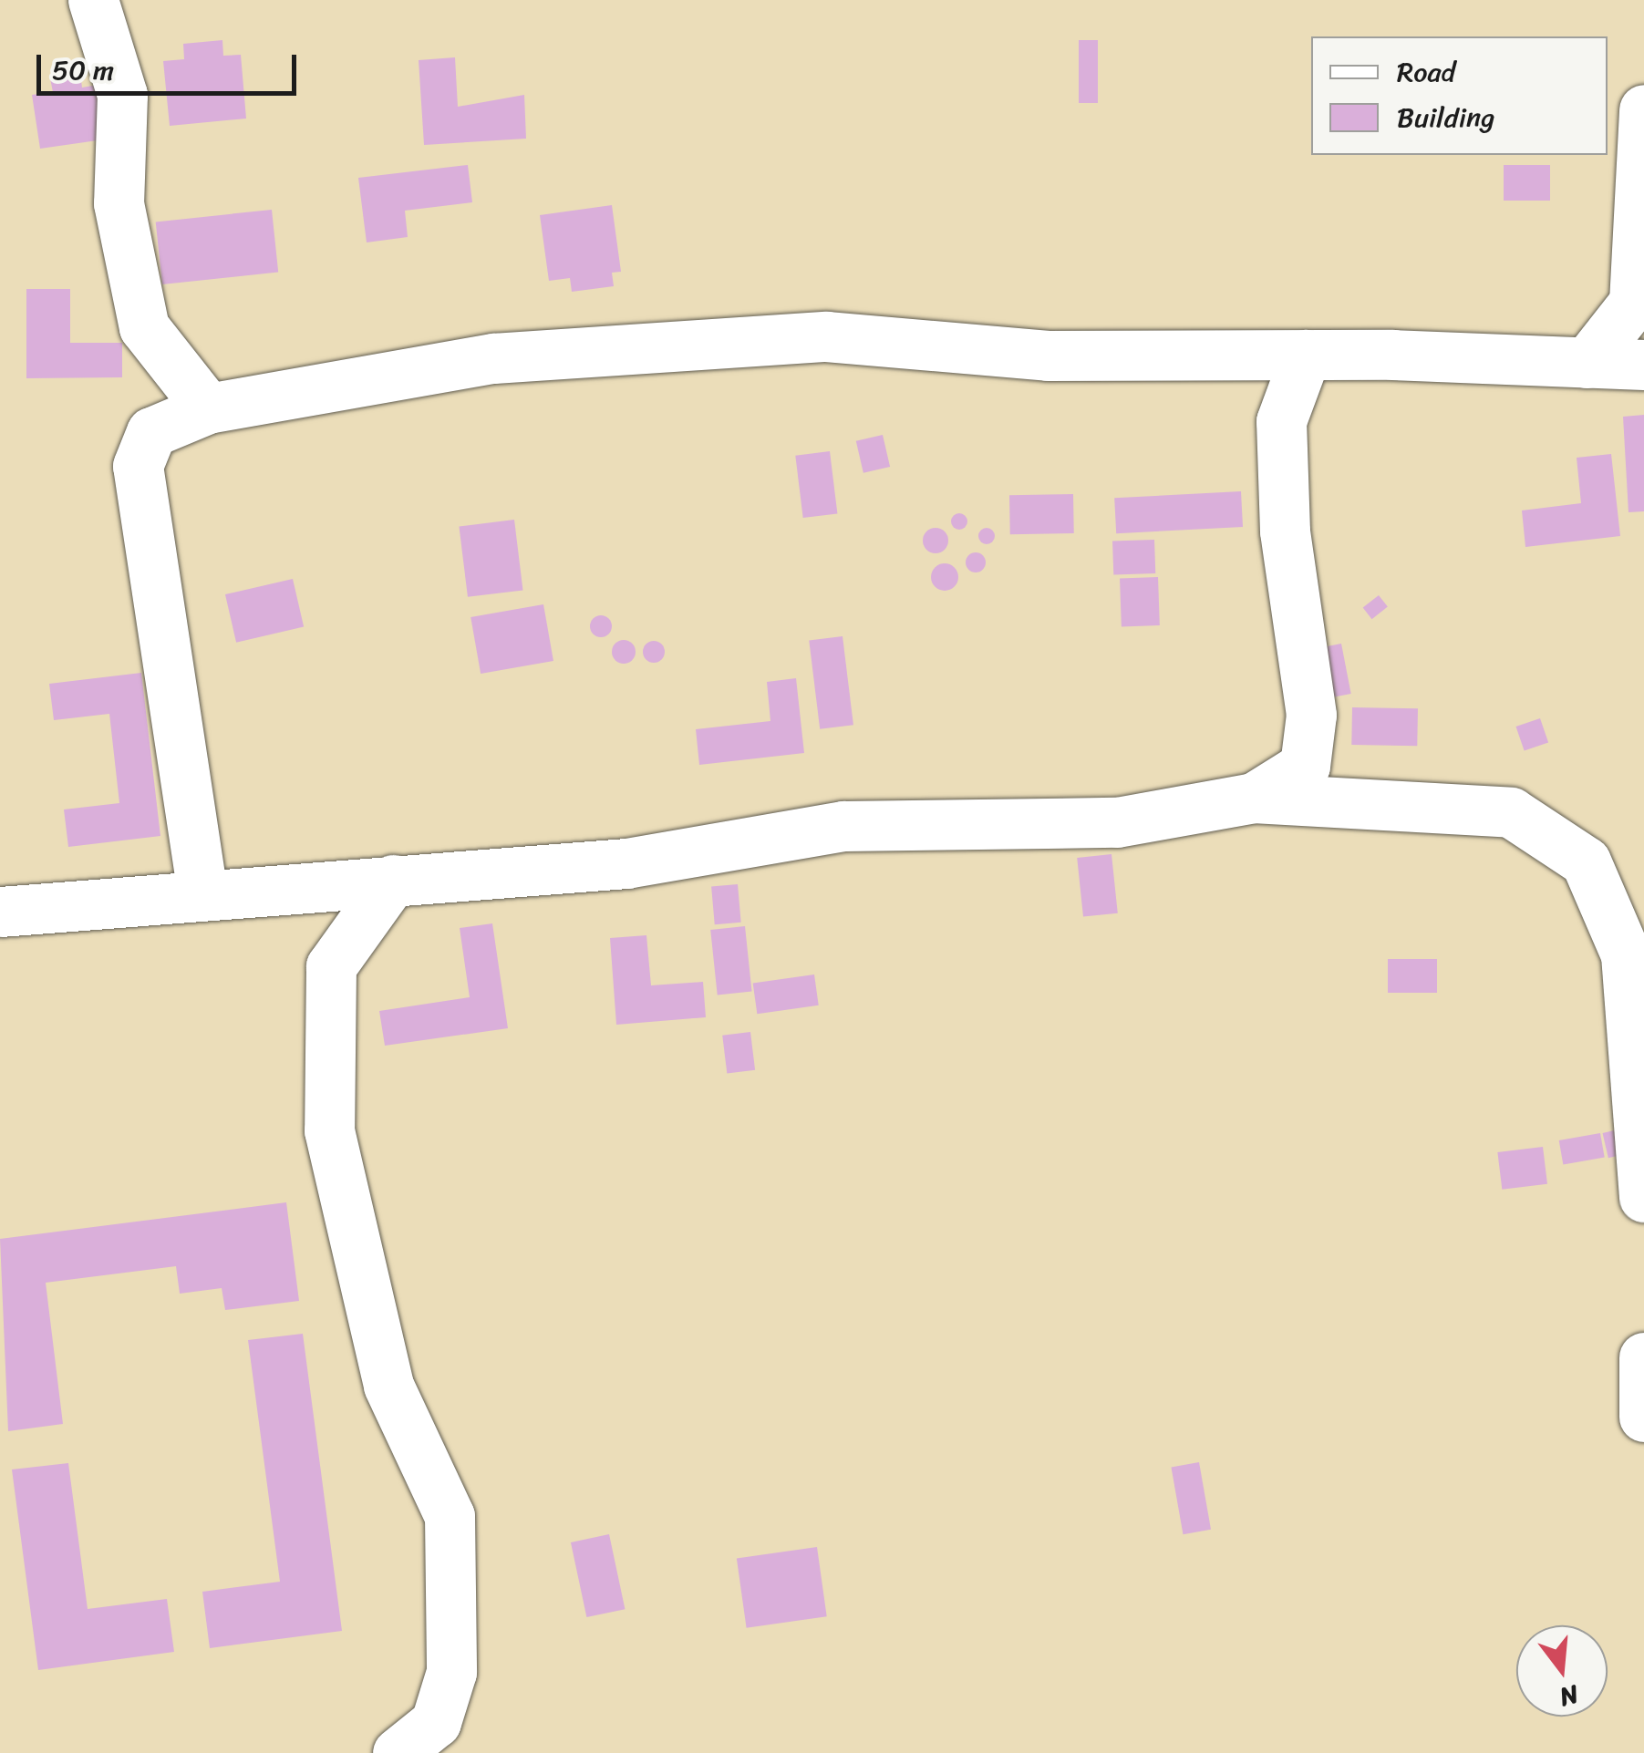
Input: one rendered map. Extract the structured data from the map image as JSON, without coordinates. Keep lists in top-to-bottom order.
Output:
{
  "legend": ["Road", "Building"],
  "scale_bar": "50 m",
  "north": "bottom"
}
